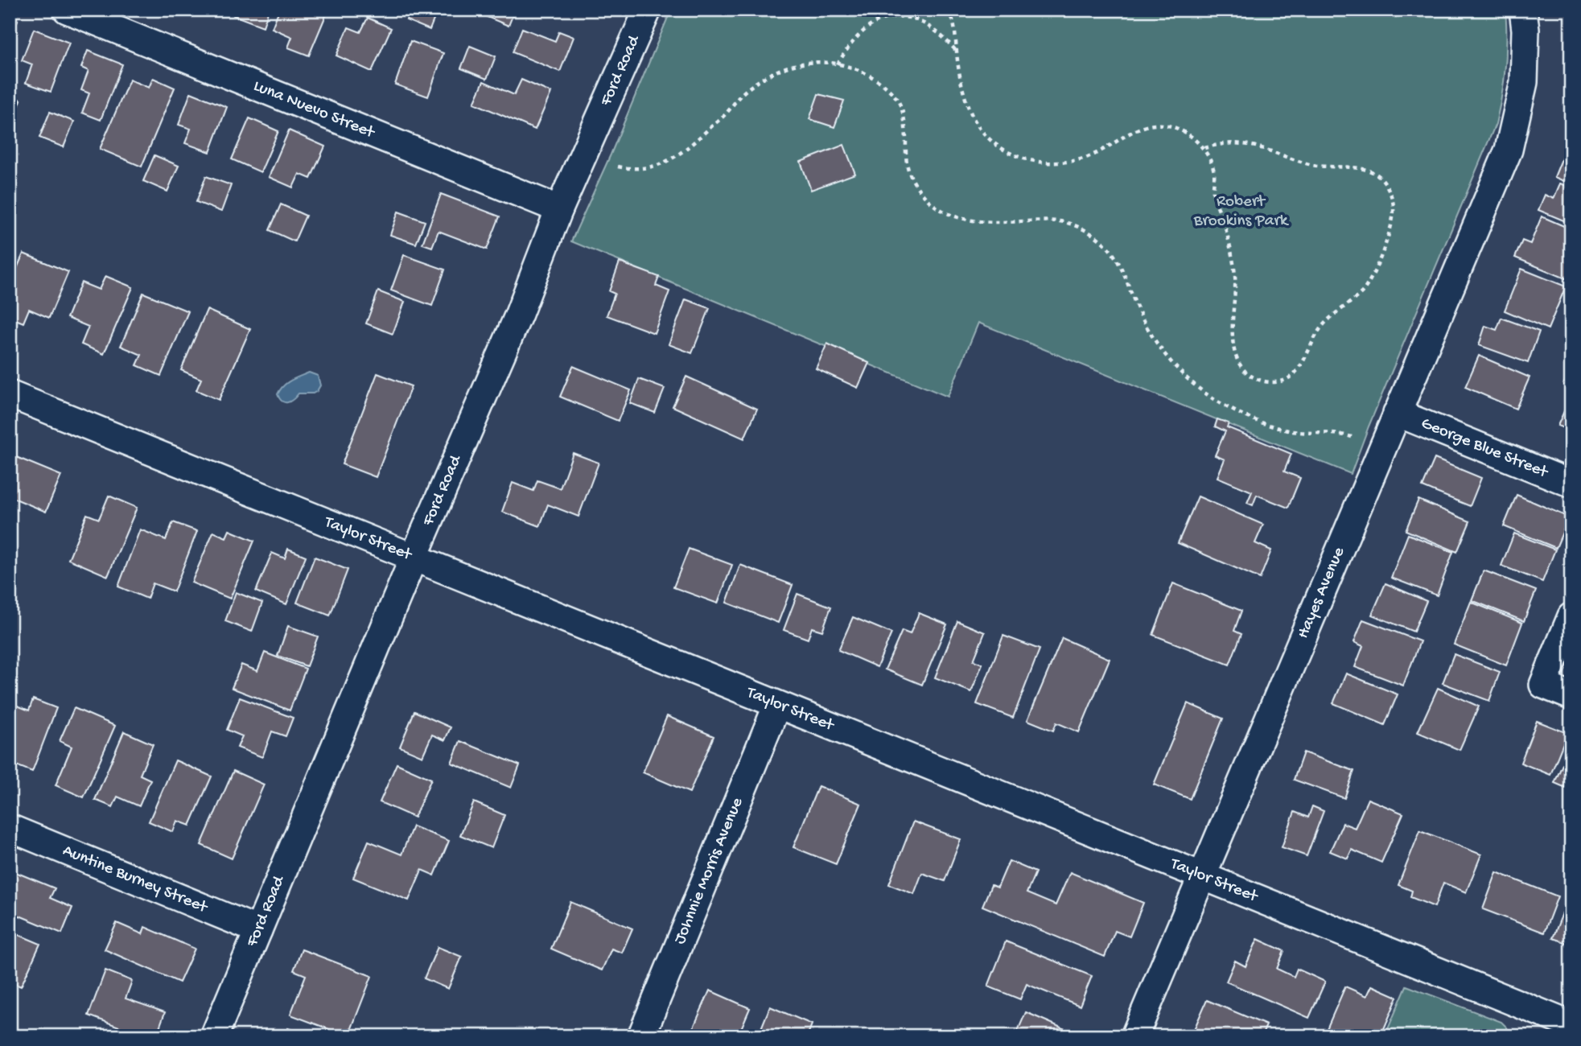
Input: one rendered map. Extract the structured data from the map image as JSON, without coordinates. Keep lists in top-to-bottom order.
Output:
{
  "streets": {
    "street": [
      "Ford Road",
      "Luna Nuevo Street",
      "George Blue Street",
      "Taylor Street",
      "Hayes Avenue",
      "Johnnie Morris Avenue",
      "Auntine Burney Street"
    ]
  },
  "crossings": [
    ["Ford Road", "Luna Nuevo Street"],
    ["Ford Road", "Taylor Street"],
    ["Ford Road", "Auntine Burney Street"],
    ["George Blue Street", "Hayes Avenue"],
    ["Taylor Street", "Hayes Avenue"],
    ["Taylor Street", "Johnnie Morris Avenue"]
  ],
  "parks": ["Robert Brookins Park"]
}
